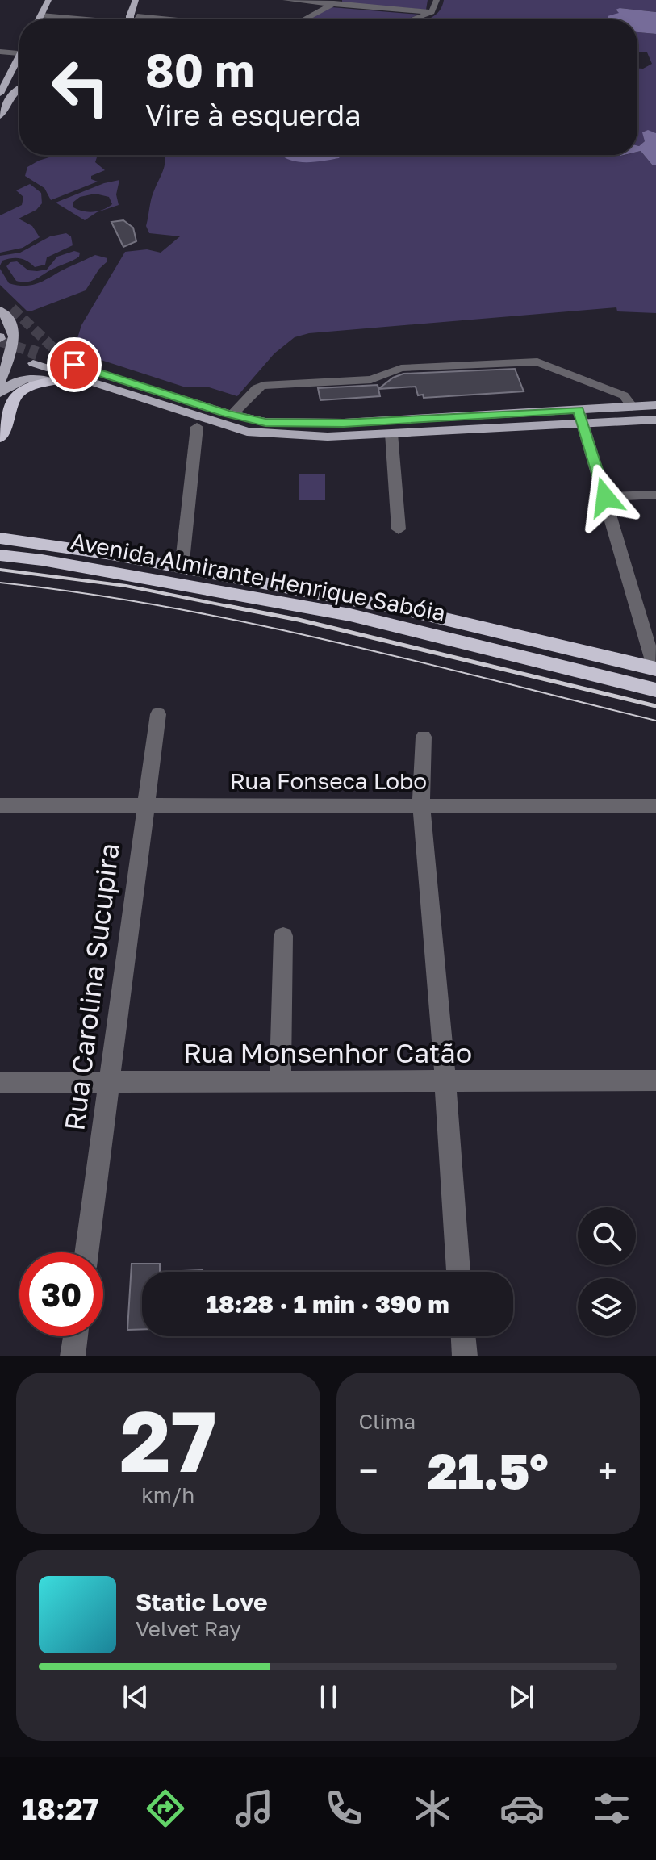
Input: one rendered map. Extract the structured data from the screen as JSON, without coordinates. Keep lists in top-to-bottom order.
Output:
{
  "streets": {
    "highway": ["Avenida Almirante Henrique Sabóia"],
    "street": ["Rua Fonseca Lobo", "Rua Carolina Sucupira", "Rua Monsenhor Catão"]
  },
  "crossings": [
    ["Rua Fonseca Lobo", "Rua Carolina Sucupira"],
    ["Rua Carolina Sucupira", "Rua Monsenhor Catão"]
  ],
  "page": {
    "turn": ["80 m", "Vire à esquerda"],
    "limit": "30",
    "trip": "18:28 · 1 min · 390 m",
    "tile": [
      ["27", "km/h"],
      "Clima"
    ],
    "heat": ["−", "21.5°", "+"],
    "song": ["Static Love", "Velvet Ray"],
    "tabs": "18:27"
  }
}
